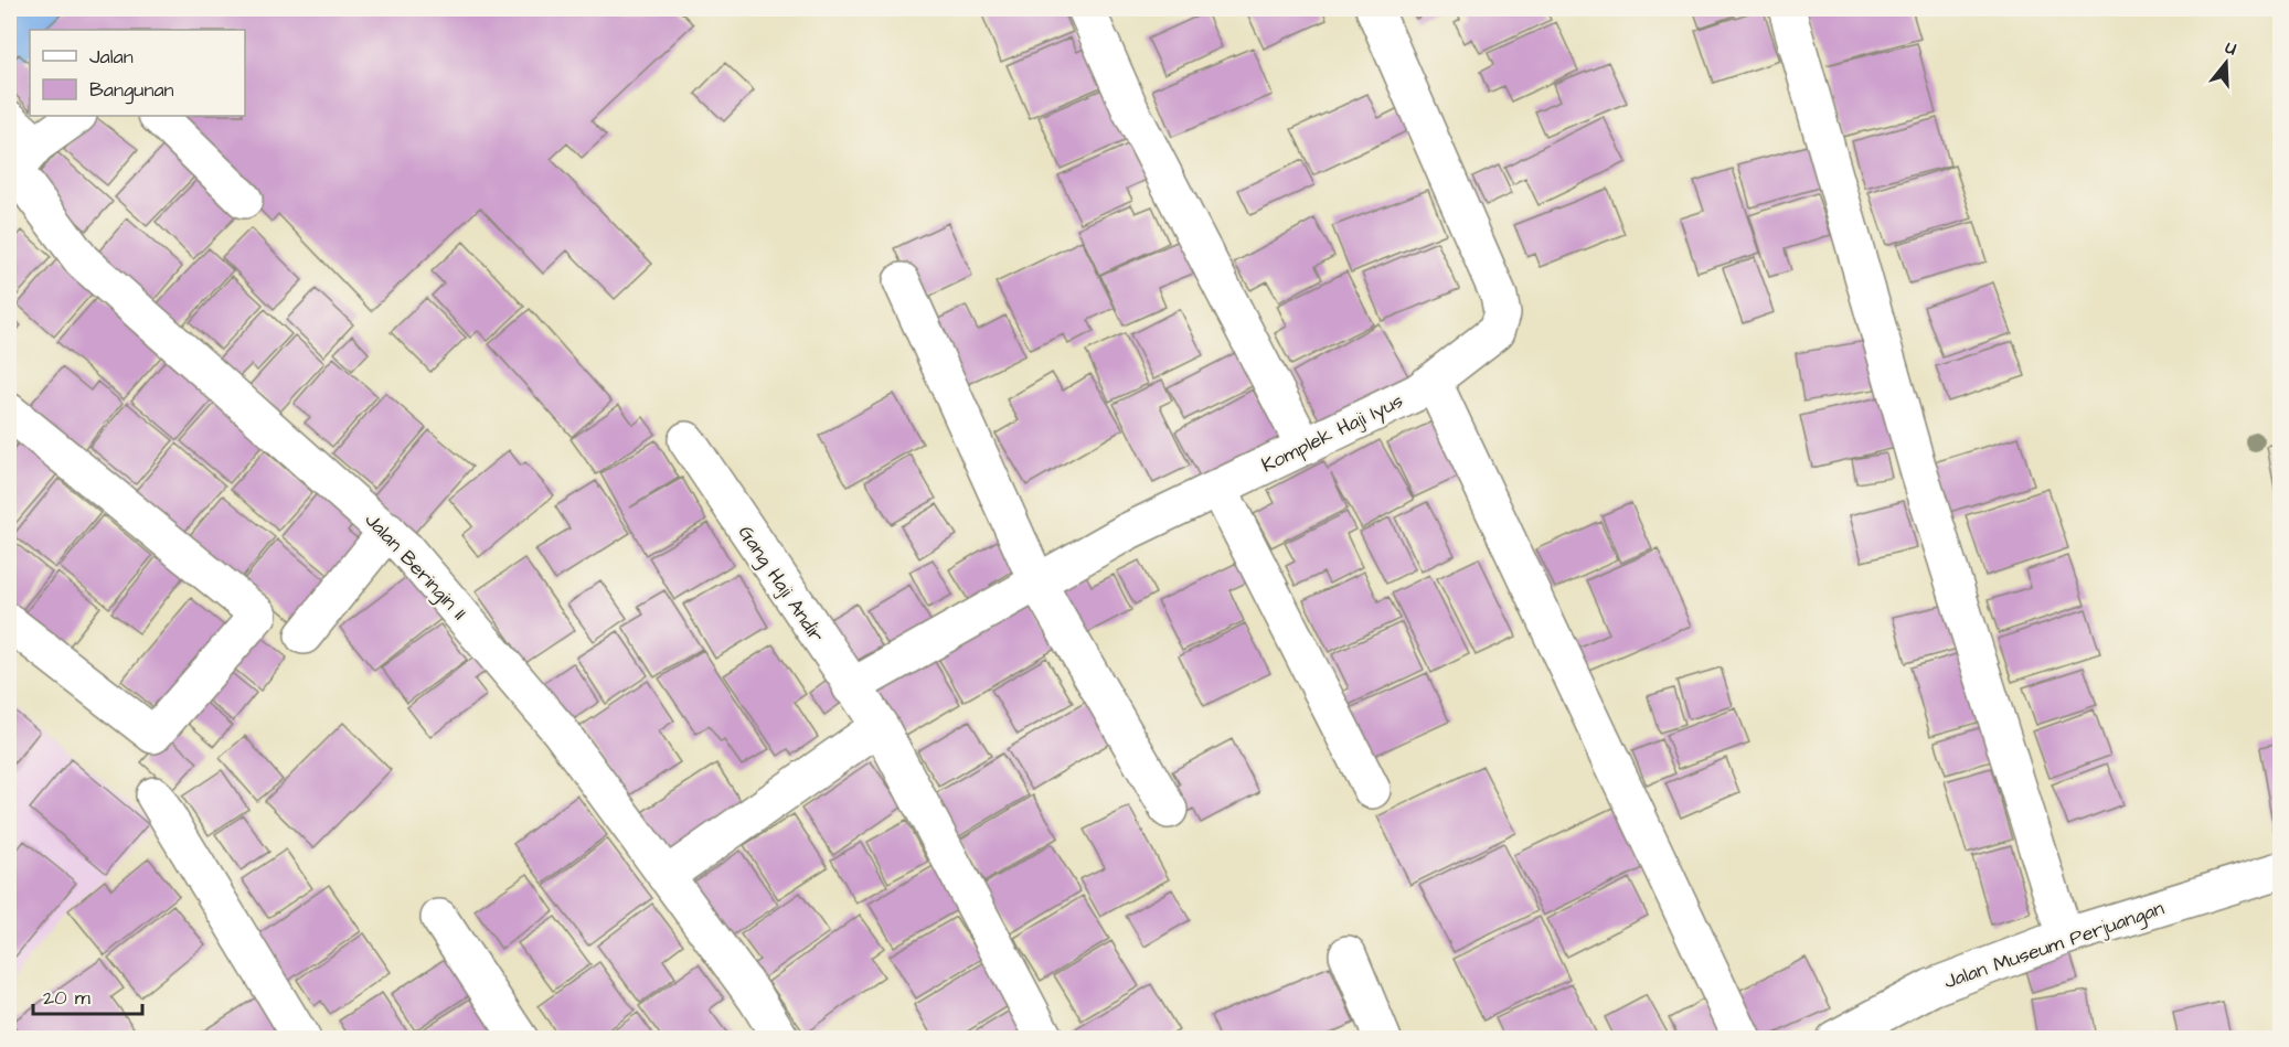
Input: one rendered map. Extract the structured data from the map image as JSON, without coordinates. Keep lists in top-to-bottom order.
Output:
{
  "streets": {
    "street": [
      "Komplek Haji Iyus",
      "Jalan Beringin II",
      "Gang Haji Andir",
      "Jalan Museum Perjuangan"
    ]
  },
  "crossings": [
    ["Komplek Haji Iyus", "Gang Haji Andir"]
  ],
  "legend": ["Jalan", "Bangunan"],
  "scale_bar": "20 m",
  "north": "top"
}
